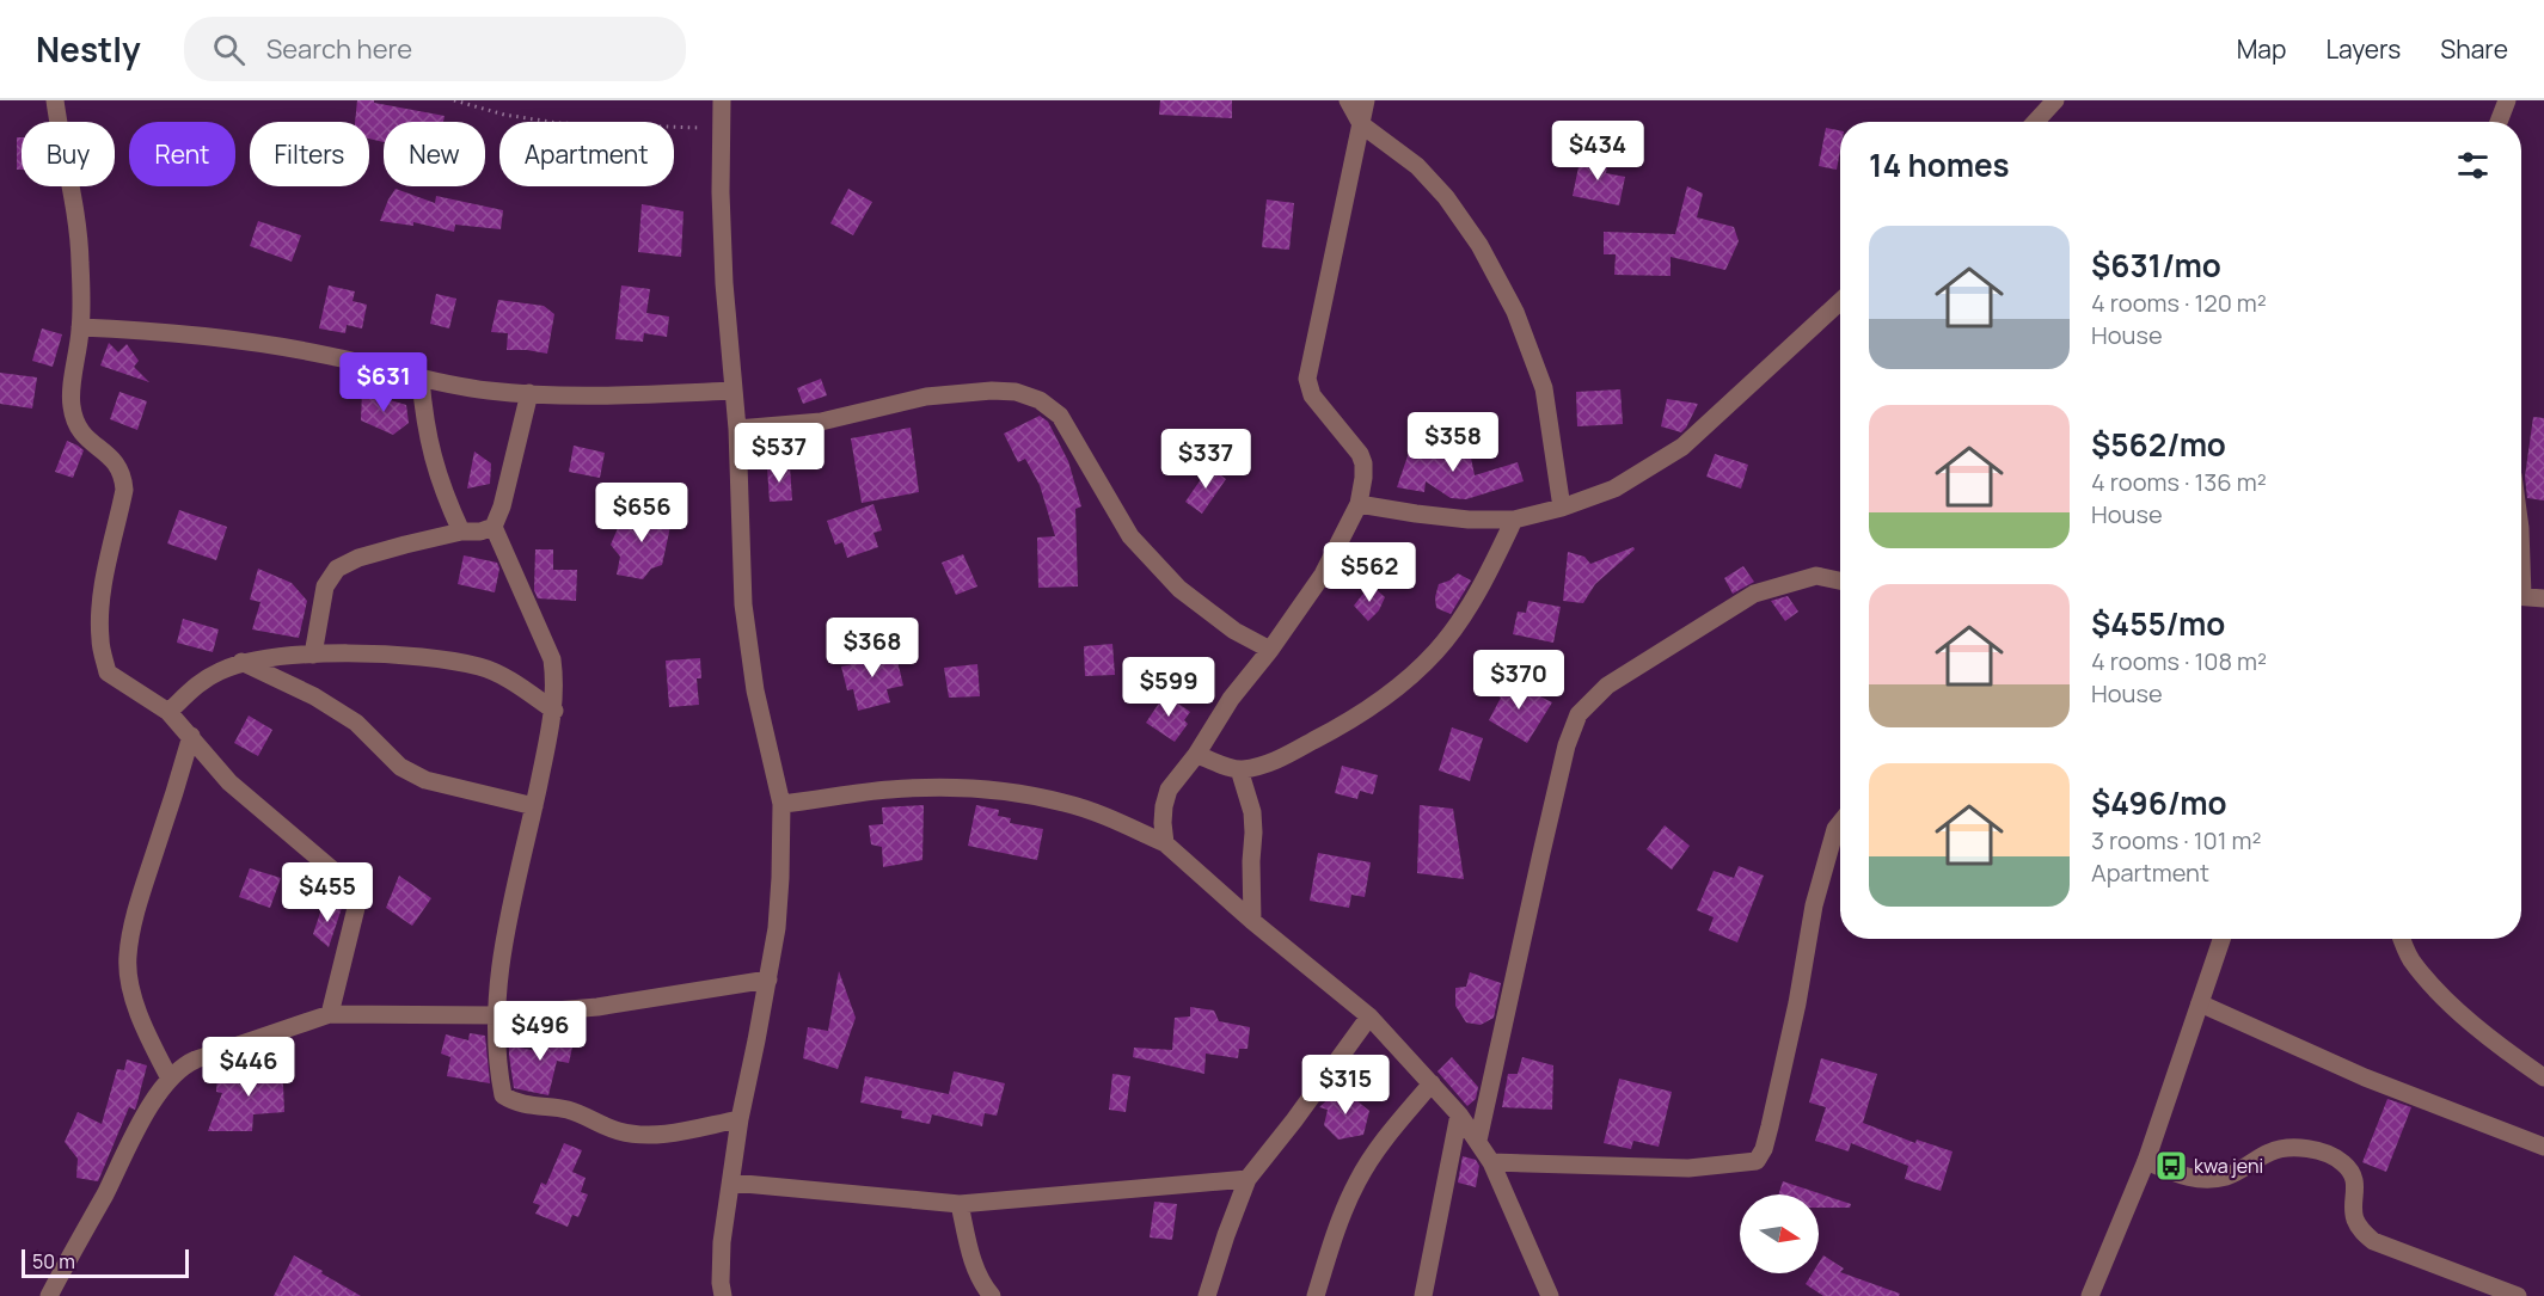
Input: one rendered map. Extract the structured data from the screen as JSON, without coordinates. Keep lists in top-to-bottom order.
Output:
{
  "places": {
    "bus stop": ["kwa jeni"]
  },
  "scale_bar": "50 m",
  "north": "right",
  "page": {
    "header": "Nestly",
    "search": "Search here",
    "nav": ["Map", "Layers", "Share"],
    "price": [
      "$434",
      "$631",
      "$358",
      "$537",
      "$337",
      "$656",
      "$562",
      "$368",
      "$370",
      "$599",
      "$455",
      "$496",
      "$446",
      "$315"
    ],
    "chip": [
      "Buy",
      "Rent",
      "Filters",
      "New",
      "Apartment"
    ],
    "heading": "14 homes",
    "list": [
      {
        "name": "$631/mo",
        "note": "4 rooms · 120 m² · House"
      },
      {
        "name": "$562/mo",
        "note": "4 rooms · 136 m² · House"
      },
      {
        "name": "$455/mo",
        "note": "4 rooms · 108 m² · House"
      },
      {
        "name": "$496/mo",
        "note": "3 rooms · 101 m² · Apartment"
      }
    ],
    "scale": "50 m"
  }
}
